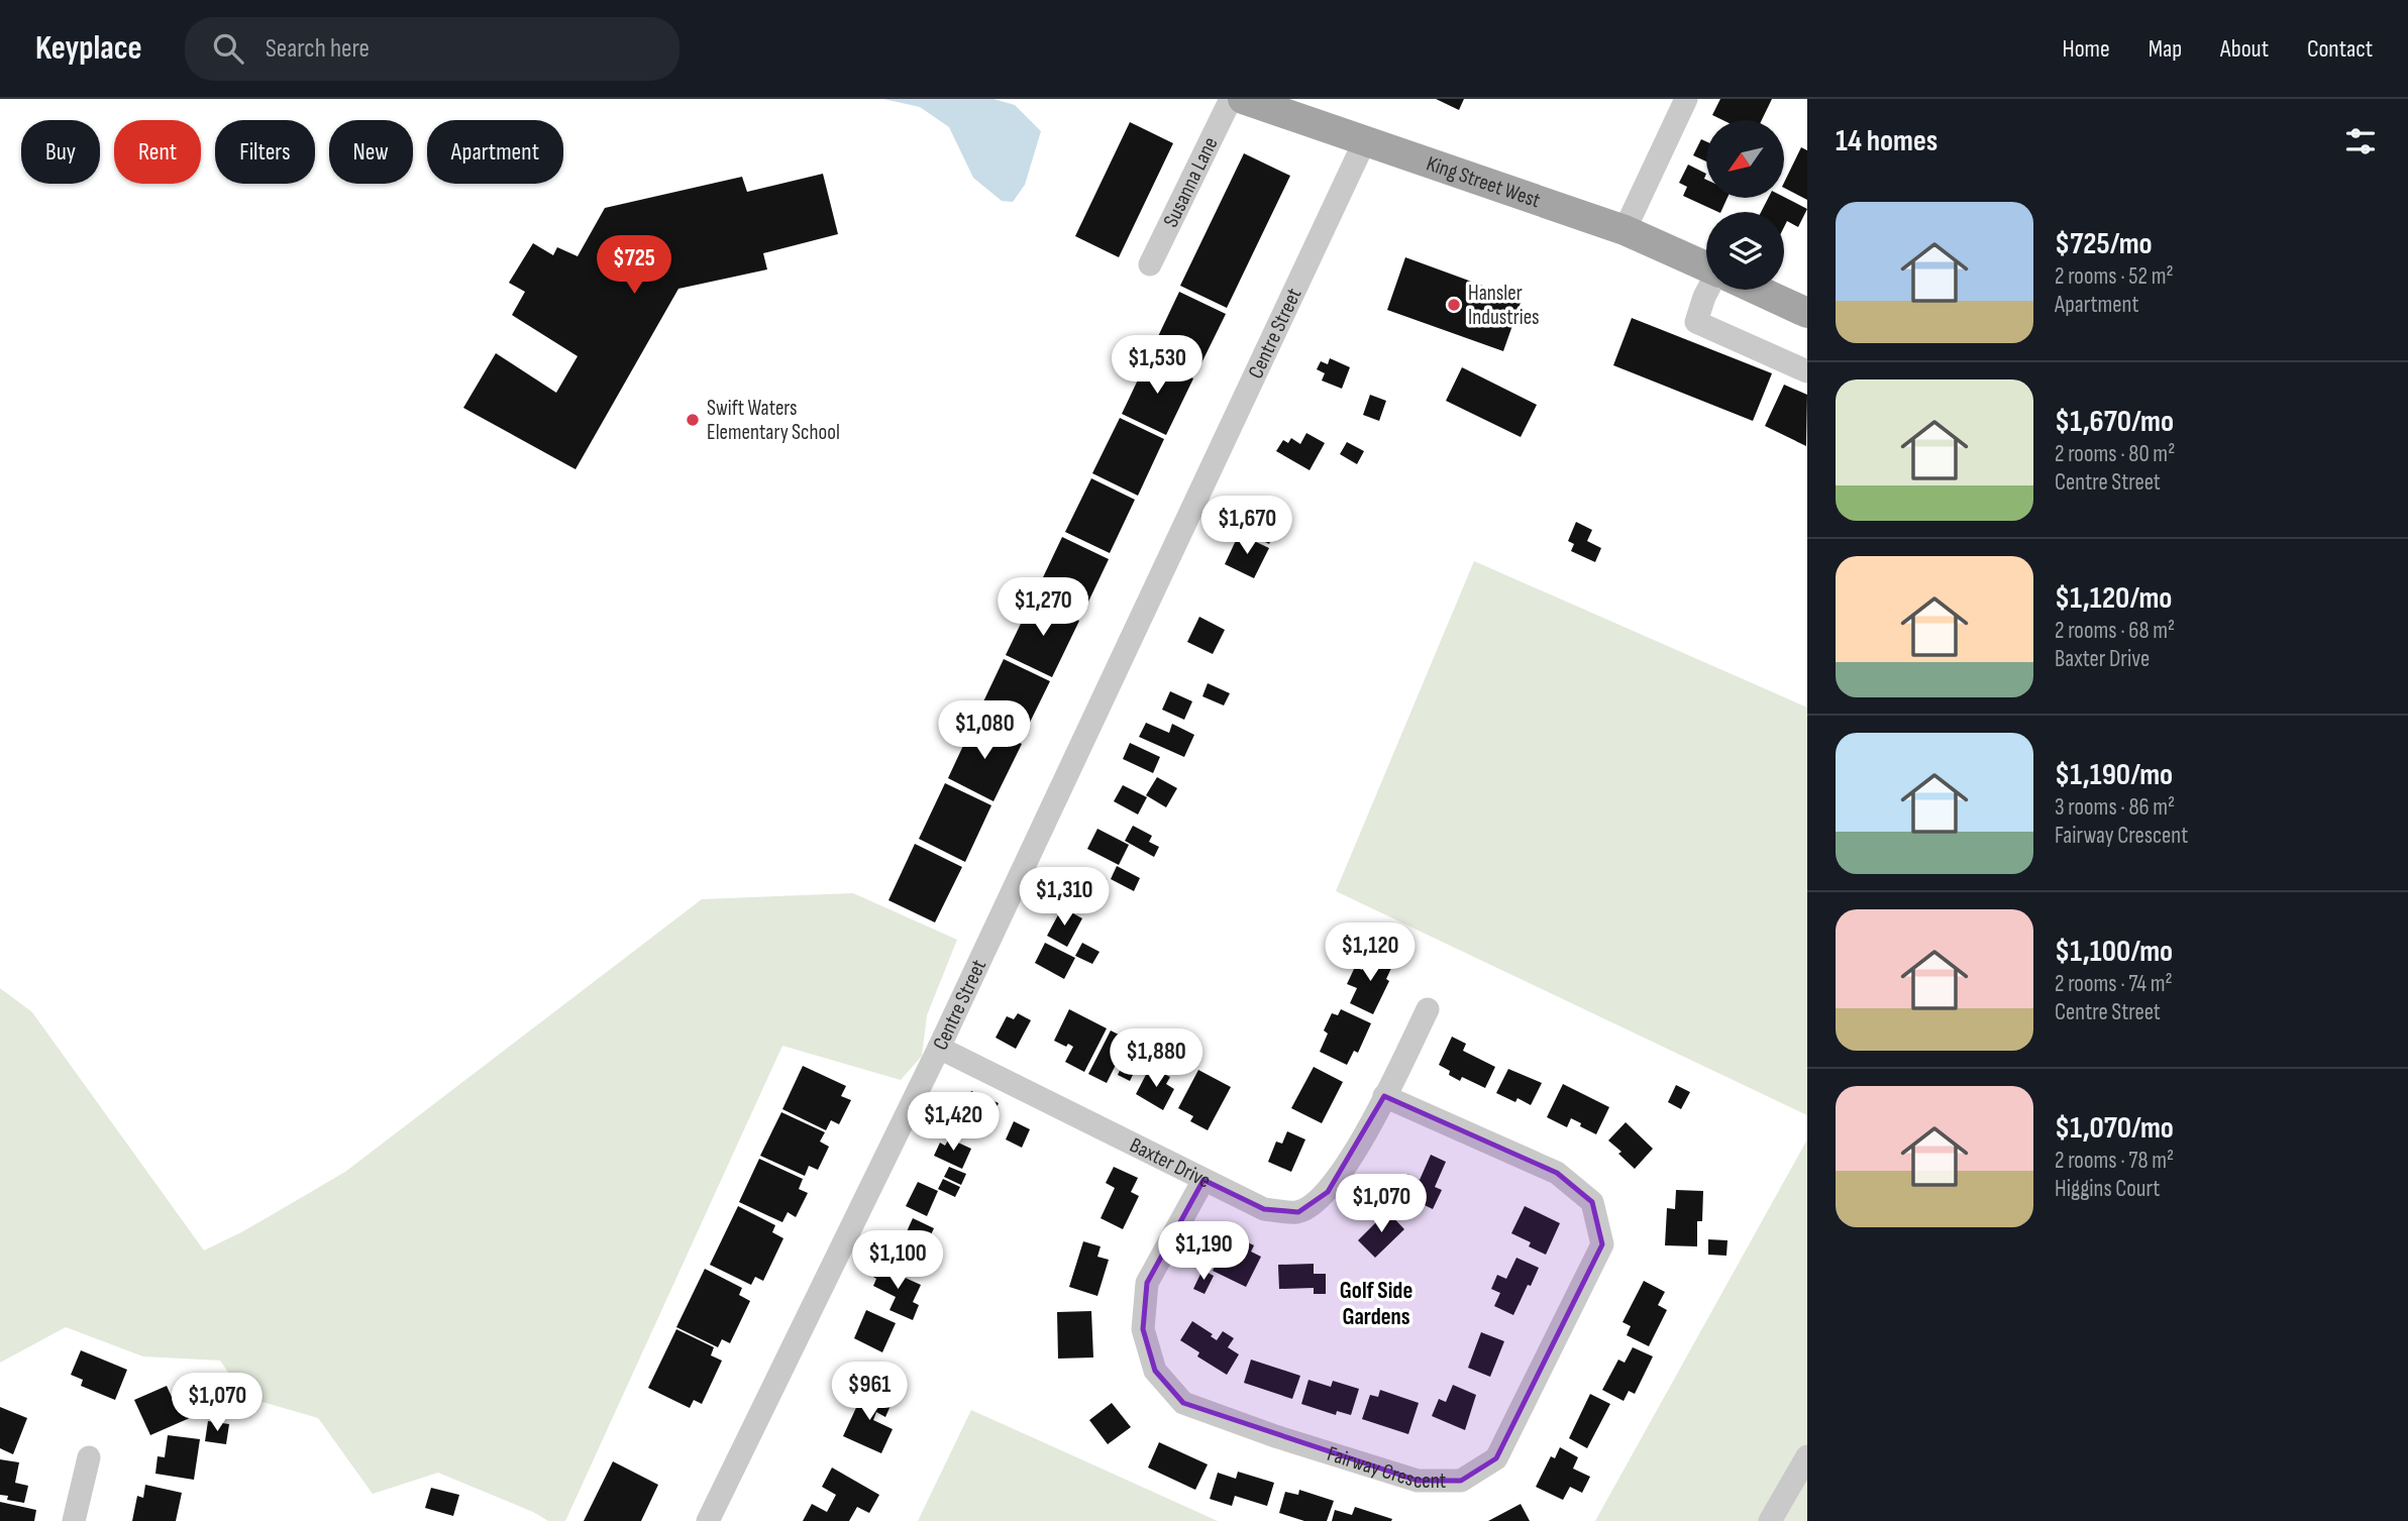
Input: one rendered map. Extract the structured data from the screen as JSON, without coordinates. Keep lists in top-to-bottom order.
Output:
{
  "streets": {
    "main road": ["King Street West"],
    "street": [
      "Susanna Lane",
      "Centre Street",
      "Baxter Drive",
      "Fairway Crescent"
    ]
  },
  "crossings": [
    ["King Street West", "Centre Street"],
    ["Centre Street", "Baxter Drive"],
    ["Baxter Drive", "Fairway Crescent"]
  ],
  "districts": ["Golf Side Gardens"],
  "places": ["Hansler Industries", "Swift Waters Elementary School"],
  "north": "bottom left",
  "page": {
    "header": "Keyplace",
    "search": "Search here",
    "nav": [
      "Home",
      "Map",
      "About",
      "Contact"
    ],
    "heading": "14 homes",
    "chip": [
      "Buy",
      "Rent",
      "Filters",
      "New",
      "Apartment"
    ],
    "list": [
      {
        "name": "$725/mo",
        "note": "2 rooms · 52 m² · Apartment"
      },
      {
        "name": "$1,670/mo",
        "note": "2 rooms · 80 m² · Centre Street"
      },
      {
        "name": "$1,120/mo",
        "note": "2 rooms · 68 m² · Baxter Drive"
      },
      {
        "name": "$1,190/mo",
        "note": "3 rooms · 86 m² · Fairway Crescent"
      },
      {
        "name": "$1,100/mo",
        "note": "2 rooms · 74 m² · Centre Street"
      },
      {
        "name": "$1,070/mo",
        "note": "2 rooms · 78 m² · Higgins Court"
      }
    ],
    "price": [
      "$725",
      "$1,530",
      "$1,670",
      "$1,270",
      "$1,080",
      "$1,310",
      "$1,120",
      "$1,880",
      "$1,420",
      "$1,070",
      "$1,190",
      "$1,100",
      "$961",
      "$1,070"
    ]
  }
}
